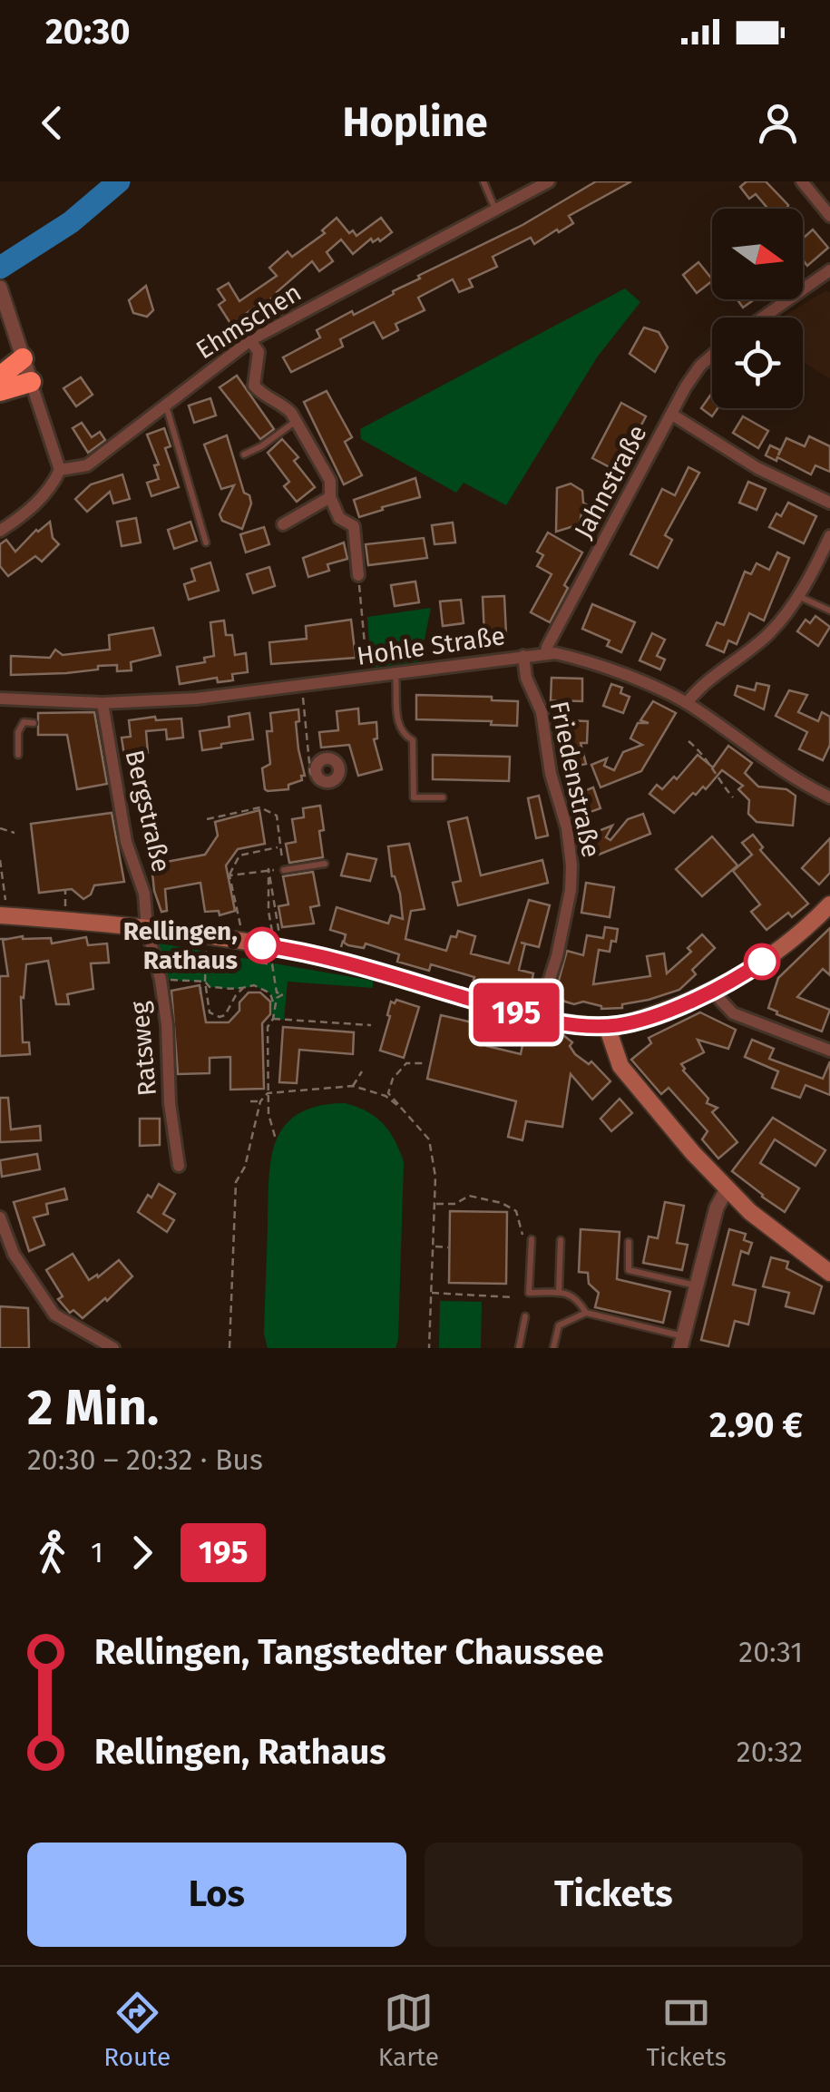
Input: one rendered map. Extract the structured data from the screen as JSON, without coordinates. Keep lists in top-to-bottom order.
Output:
{
  "streets": {
    "street": [
      "Ehmschen",
      "Jahnstraße",
      "Hohle Straße",
      "Friedenstraße",
      "Bergstraße",
      "Ratsweg"
    ]
  },
  "crossings": [
    ["Jahnstraße", "Hohle Straße"],
    ["Hohle Straße", "Friedenstraße"],
    ["Hohle Straße", "Bergstraße"],
    ["Bergstraße", "Ratsweg"]
  ],
  "places": ["Rellingen, Rathaus"],
  "lines": ["bus line 195"],
  "north": "right",
  "page": {
    "status": "20:30",
    "header": "Hopline",
    "on_map": "195",
    "heading": ["2 Min.", "20:30 – 20:32 · Bus", "2.90 €"],
    "legs": ["1", "195"],
    "list": [
      {
        "name": "Rellingen, Tangstedter Chaussee",
        "value": "20:31"
      },
      {
        "name": "Rellingen, Rathaus",
        "value": "20:32"
      }
    ],
    "buttons": ["Los", "Tickets"],
    "tabs": ["Route", "Karte", "Tickets"]
  }
}
